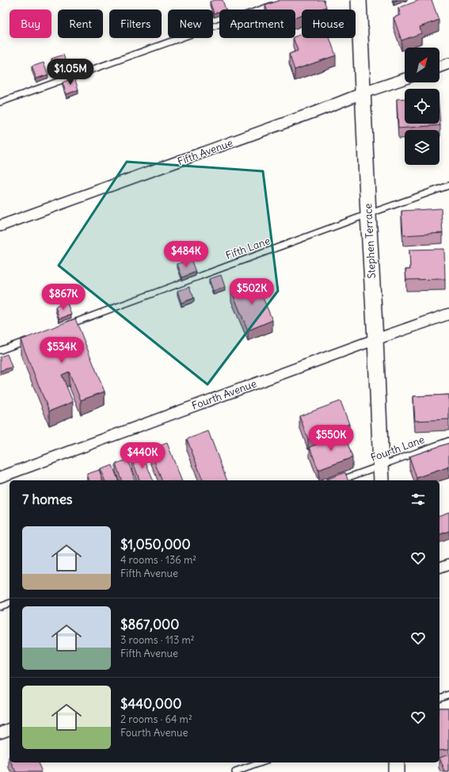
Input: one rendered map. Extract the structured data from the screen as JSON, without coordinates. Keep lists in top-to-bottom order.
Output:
{
  "streets": {
    "main road": ["Stephen Terrace"],
    "street": ["Fifth Avenue", "Fourth Avenue"],
    "lane": ["Fifth Lane", "Fourth Lane"]
  },
  "crossings": [
    ["Fifth Avenue", "Stephen Terrace"],
    ["Stephen Terrace", "Fifth Lane"],
    ["Stephen Terrace", "Fourth Avenue"],
    ["Stephen Terrace", "Fourth Lane"]
  ],
  "north": "top right",
  "page": {
    "chip": [
      "Buy",
      "Rent",
      "Filters",
      "New",
      "Apartment",
      "House"
    ],
    "price": [
      "$1.05M",
      "$484K",
      "$502K",
      "$867K",
      "$534K",
      "$550K",
      "$440K"
    ],
    "heading": "7 homes",
    "list": [
      {
        "name": "$1,050,000",
        "note": "4 rooms · 136 m² · Fifth Avenue"
      },
      {
        "name": "$867,000",
        "note": "3 rooms · 113 m² · Fifth Avenue"
      },
      {
        "name": "$440,000",
        "note": "2 rooms · 64 m² · Fourth Avenue"
      }
    ]
  }
}
